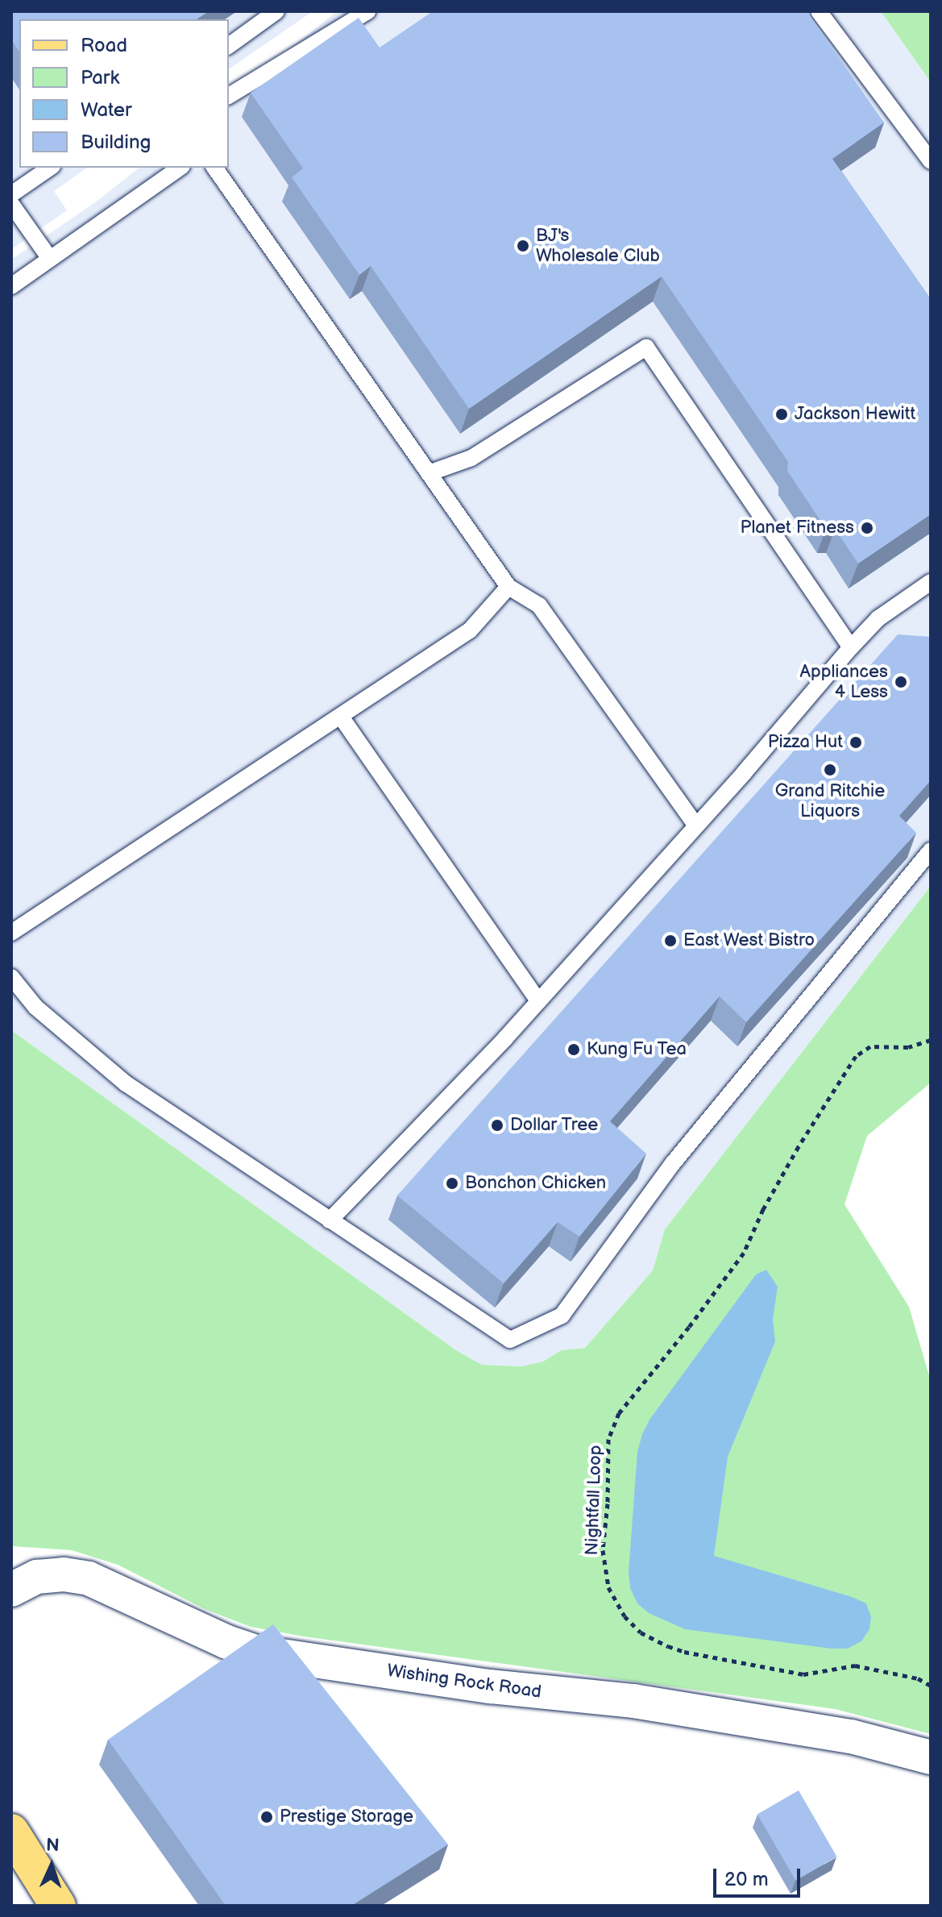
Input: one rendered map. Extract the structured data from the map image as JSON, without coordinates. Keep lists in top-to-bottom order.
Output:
{
  "streets": {
    "street": ["Wishing Rock Road"],
    "path": ["Nightfall Loop"]
  },
  "places": [
    "BJ's Wholesale Club",
    "Jackson Hewitt",
    "Planet Fitness",
    "Appliances 4 Less",
    "Pizza Hut",
    "Grand Ritchie Liquors",
    "East West Bistro",
    "Kung Fu Tea",
    "Dollar Tree",
    "Bonchon Chicken",
    "Prestige Storage"
  ],
  "legend": [
    "Road",
    "Park",
    "Water",
    "Building"
  ],
  "scale_bar": "20 m",
  "north": "top"
}
